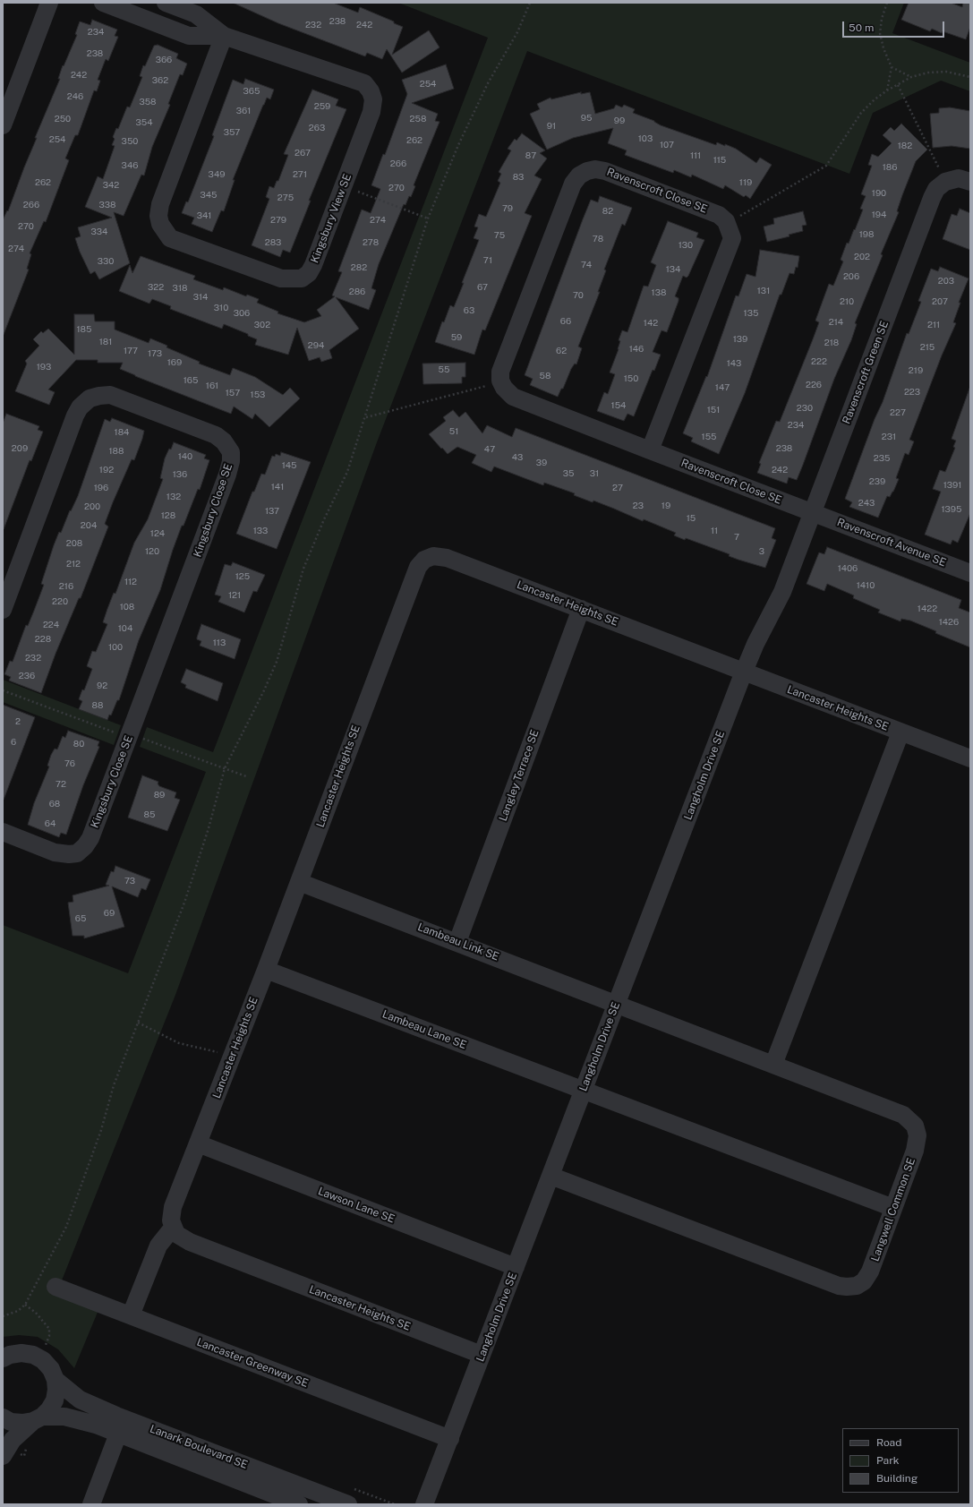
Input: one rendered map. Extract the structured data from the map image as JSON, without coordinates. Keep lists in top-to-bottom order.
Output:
{
  "streets": {
    "street": [
      "Ravenscroft Close SE",
      "Kingsbury View SE",
      "Ravenscroft Green SE",
      "Kingsbury Close SE",
      "Ravenscroft Avenue SE",
      "Lancaster Heights SE",
      "Langley Terrace SE",
      "Langholm Drive SE",
      "Lambeau Link SE",
      "Lambeau Lane SE",
      "Lawson Lane SE",
      "Langwell Common SE",
      "Lancaster Greenway SE",
      "Lanark Boulevard SE"
    ]
  },
  "crossings": [
    ["Ravenscroft Close SE", "Ravenscroft Green SE"],
    ["Ravenscroft Close SE", "Ravenscroft Avenue SE"],
    ["Ravenscroft Green SE", "Ravenscroft Avenue SE"],
    ["Ravenscroft Green SE", "Langholm Drive SE"],
    ["Lancaster Heights SE", "Langley Terrace SE"],
    ["Lancaster Heights SE", "Langholm Drive SE"],
    ["Lancaster Heights SE", "Lambeau Link SE"],
    ["Lancaster Heights SE", "Lambeau Lane SE"],
    ["Lancaster Heights SE", "Lawson Lane SE"],
    ["Langley Terrace SE", "Lambeau Link SE"],
    ["Langholm Drive SE", "Lambeau Link SE"],
    ["Langholm Drive SE", "Lambeau Lane SE"],
    ["Langholm Drive SE", "Lawson Lane SE"],
    ["Langholm Drive SE", "Langwell Common SE"],
    ["Langholm Drive SE", "Lancaster Greenway SE"],
    ["Lambeau Link SE", "Langwell Common SE"],
    ["Lambeau Lane SE", "Langwell Common SE"]
  ],
  "house_numbers": [
    "238",
    "232",
    "242",
    "234",
    "238",
    "366",
    "242",
    "362",
    "254",
    "365",
    "246",
    "358",
    "259",
    "361",
    "95",
    "250",
    "258",
    "99",
    "354",
    "91",
    "263",
    "357",
    "103",
    "254",
    "262",
    "350",
    "107",
    "182",
    "267",
    "87",
    "111",
    "115",
    "266",
    "346",
    "186",
    "349",
    "271",
    "83",
    "262",
    "119",
    "342",
    "270",
    "190",
    "345",
    "275",
    "266",
    "338",
    "79",
    "82",
    "194",
    "341",
    "279",
    "274",
    "270",
    "334",
    "198",
    "75",
    "78",
    "283",
    "278",
    "130",
    "274",
    "202",
    "71",
    "330",
    "74",
    "282",
    "134",
    "206",
    "203",
    "322",
    "67",
    "318",
    "131",
    "286",
    "138",
    "70",
    "314",
    "210",
    "207",
    "310",
    "63",
    "306",
    "135",
    "66",
    "214",
    "142",
    "302",
    "211",
    "185",
    "59",
    "139",
    "181",
    "218",
    "294",
    "215",
    "146",
    "177",
    "62",
    "173",
    "222",
    "169",
    "143",
    "193",
    "55",
    "219",
    "58",
    "150",
    "165",
    "226",
    "161",
    "147",
    "223",
    "157",
    "153",
    "154",
    "230",
    "151",
    "227",
    "234",
    "51",
    "184",
    "155",
    "231",
    "209",
    "238",
    "47",
    "188",
    "140",
    "43",
    "235",
    "39",
    "145",
    "192",
    "242",
    "35",
    "31",
    "136",
    "239",
    "1391",
    "141",
    "196",
    "27",
    "132",
    "243",
    "23",
    "19",
    "200",
    "1395",
    "137",
    "128",
    "15",
    "204",
    "133",
    "11",
    "124",
    "7",
    "208",
    "120",
    "3",
    "212",
    "1406",
    "125",
    "112",
    "1410",
    "216",
    "121",
    "220",
    "108",
    "1422",
    "1426",
    "224",
    "104",
    "228",
    "113",
    "100",
    "232",
    "236",
    "92",
    "88",
    "2",
    "6",
    "80",
    "76",
    "72",
    "89",
    "68",
    "85",
    "64",
    "73",
    "69",
    "65"
  ],
  "legend": ["Road", "Park", "Building"],
  "scale_bar": "50 m"
}
